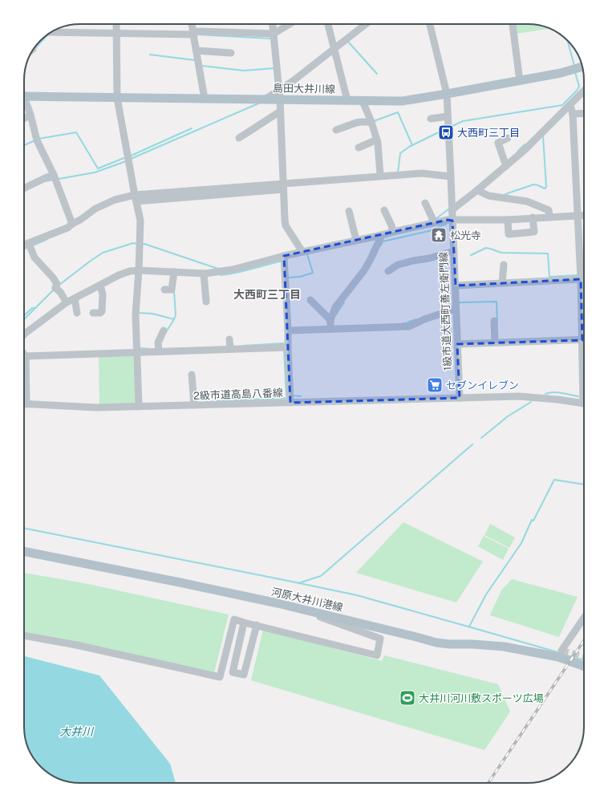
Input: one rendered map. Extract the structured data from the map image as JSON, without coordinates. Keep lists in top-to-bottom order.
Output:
{
  "streets": {
    "main road": ["島田大井川線", "河原大井川港線"],
    "street": ["1級市道大西町善左衛門線", "2級市道高島八番線"]
  },
  "crossings": [
    ["島田大井川線", "1級市道大西町善左衛門線"],
    ["1級市道大西町善左衛門線", "2級市道高島八番線"]
  ],
  "districts": ["大西町三丁目"],
  "water": ["大井川"],
  "places": {
    "bus stop": ["大西町三丁目"],
    "temple": ["松光寺"],
    "supermarket": ["セブンイレブン"],
    "sports": ["大井川河川敷スポーツ広場"]
  }
}
